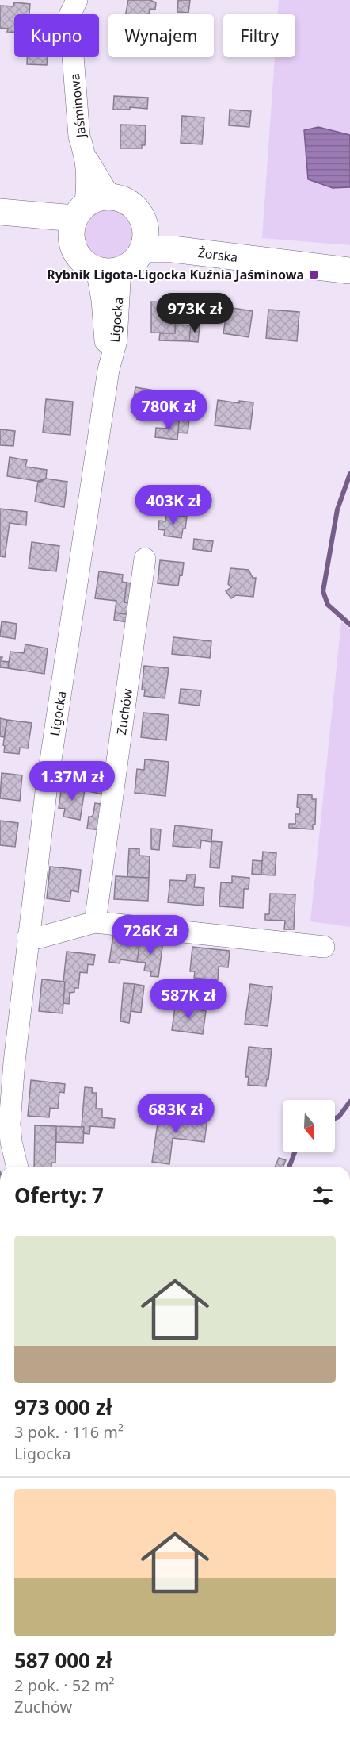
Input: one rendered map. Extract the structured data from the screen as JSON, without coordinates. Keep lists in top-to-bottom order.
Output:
{
  "streets": {
    "main road": ["Żorska"],
    "street": ["Jaśminowa", "Ligocka", "Zuchów"]
  },
  "crossings": [
    ["Jaśminowa", "Żorska"],
    ["Jaśminowa", "Ligocka"],
    ["Żorska", "Ligocka"]
  ],
  "places": {
    "transit": ["Rybnik Ligota-Ligocka Kuźnia Jaśminowa"]
  },
  "north": "bottom",
  "page": {
    "chip": ["Kupno", "Wynajem", "Filtry"],
    "price": [
      "973K zł",
      "780K zł",
      "403K zł",
      "1.37M zł",
      "726K zł",
      "587K zł",
      "683K zł"
    ],
    "heading": "Oferty: 7",
    "list": [
      {
        "name": "973 000 zł",
        "note": "3 pok. · 116 m² · Ligocka"
      },
      {
        "name": "587 000 zł",
        "note": "2 pok. · 52 m² · Zuchów"
      }
    ]
  }
}
